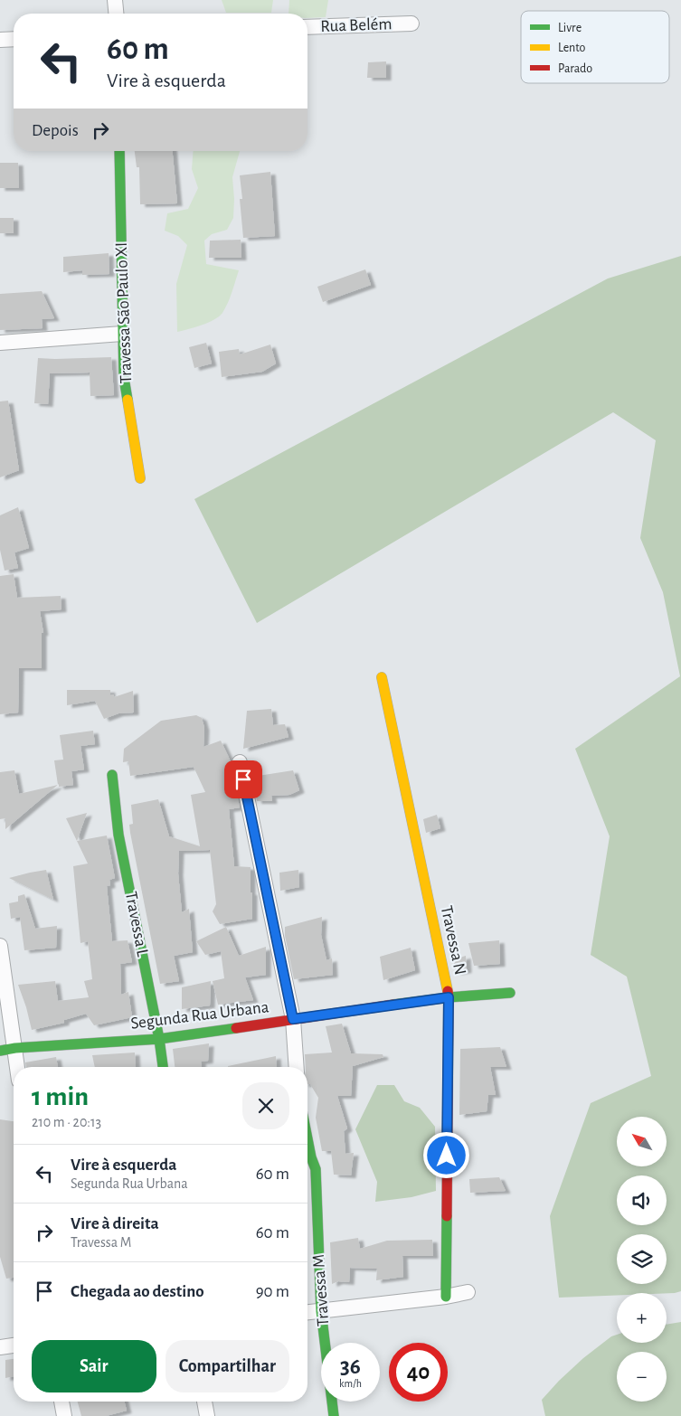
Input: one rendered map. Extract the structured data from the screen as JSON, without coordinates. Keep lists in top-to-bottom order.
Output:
{
  "streets": {
    "street": [
      "Rua Belém",
      "Travessa São Paulo XI",
      "Travessa L",
      "Travessa N",
      "Segunda Rua Urbana",
      "Travessa M"
    ]
  },
  "crossings": [
    ["Travessa L", "Segunda Rua Urbana"],
    ["Travessa N", "Segunda Rua Urbana"]
  ],
  "legend": ["Livre", "Lento", "Parado"],
  "north": "top left",
  "page": {
    "turn": ["60 m", "Vire à esquerda"],
    "then": "Depois",
    "heading": ["1 min", "210 m · 20:13"],
    "map_buttons": ["+", "−"],
    "list": [
      {
        "name": "Vire à esquerda",
        "note": "Segunda Rua Urbana",
        "value": "60 m"
      },
      {
        "name": "Vire à direita",
        "note": "Travessa M",
        "value": "60 m"
      },
      {
        "name": "Chegada ao destino",
        "value": "90 m"
      }
    ],
    "buttons": ["Sair", "Compartilhar"],
    "speed": "36 km/h",
    "limit": "40"
  }
}
